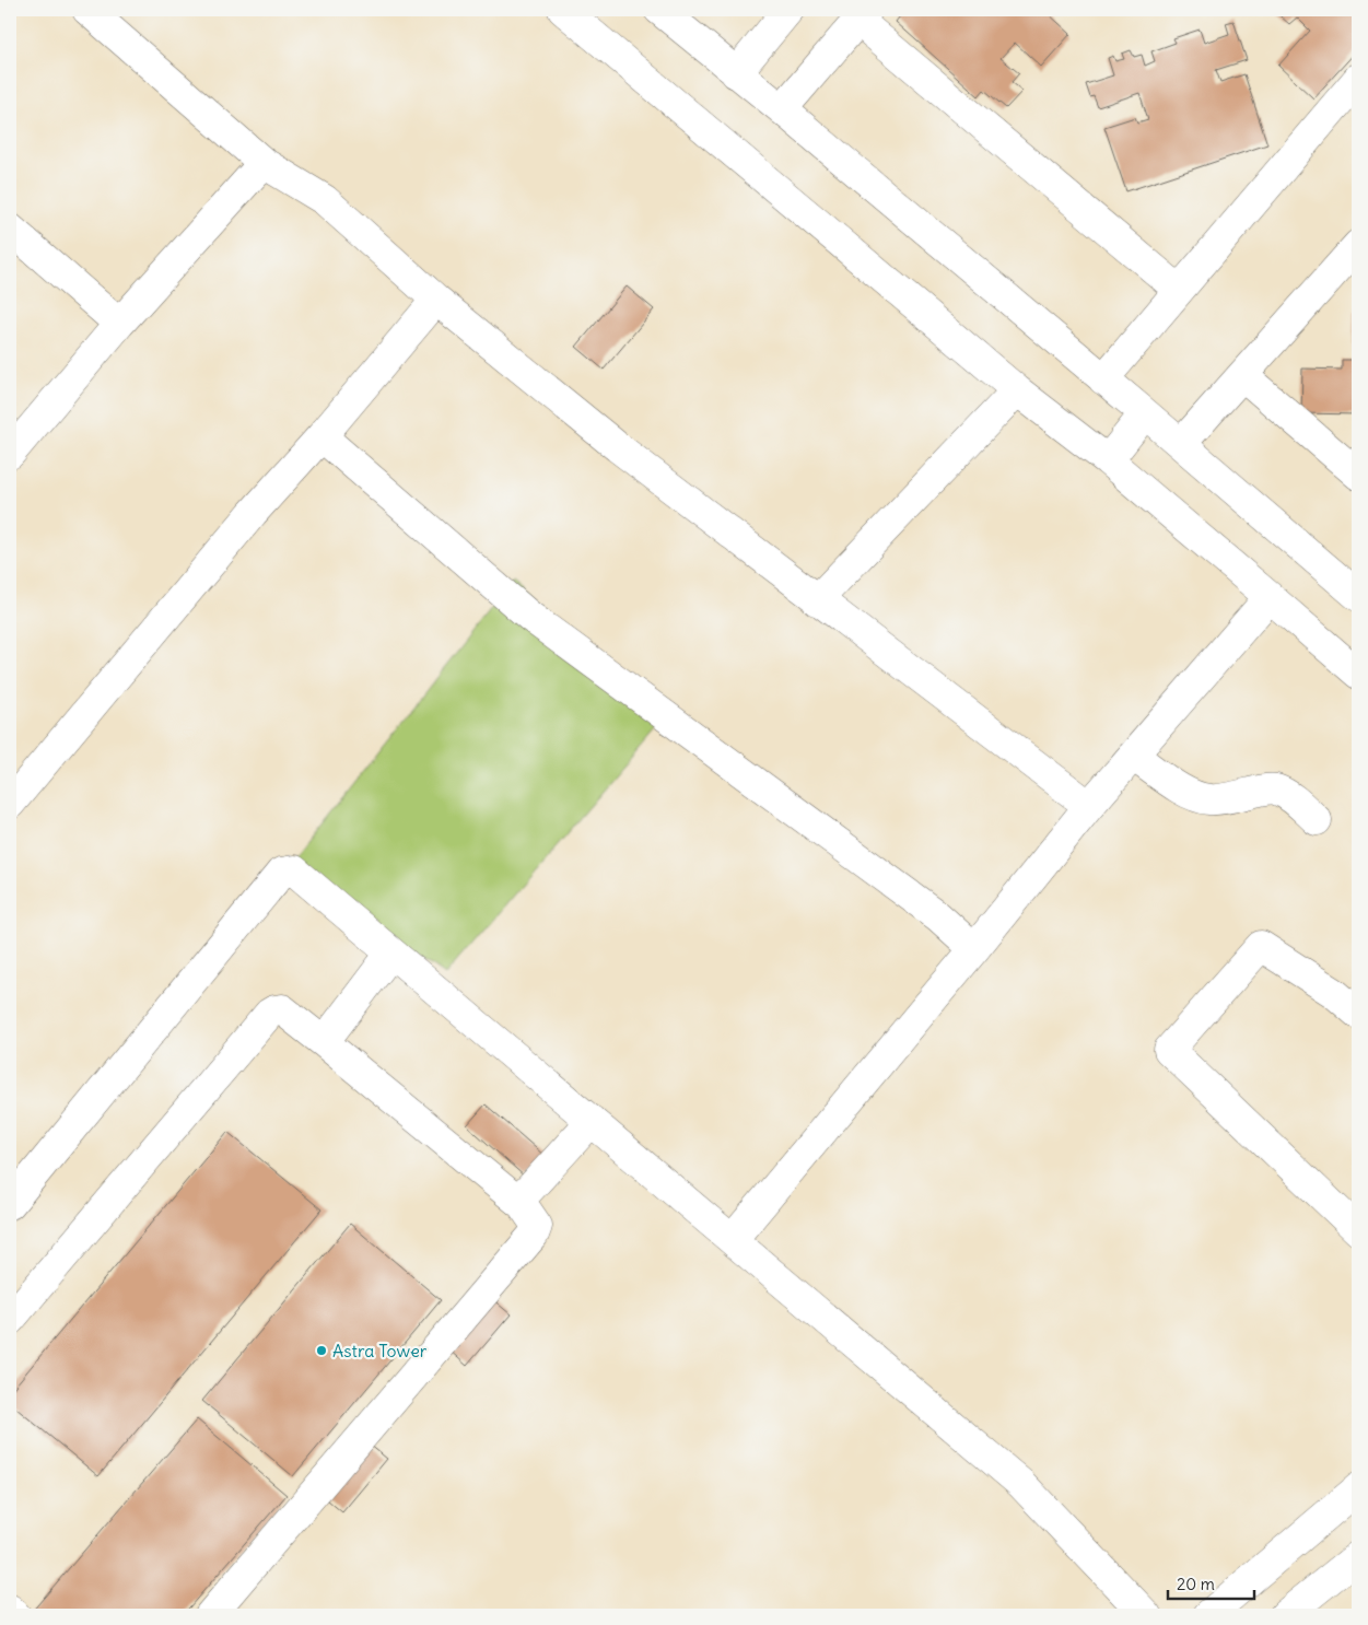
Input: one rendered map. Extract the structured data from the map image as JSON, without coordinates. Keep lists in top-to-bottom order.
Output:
{
  "places": ["Astra Tower"],
  "scale_bar": "20 m"
}
